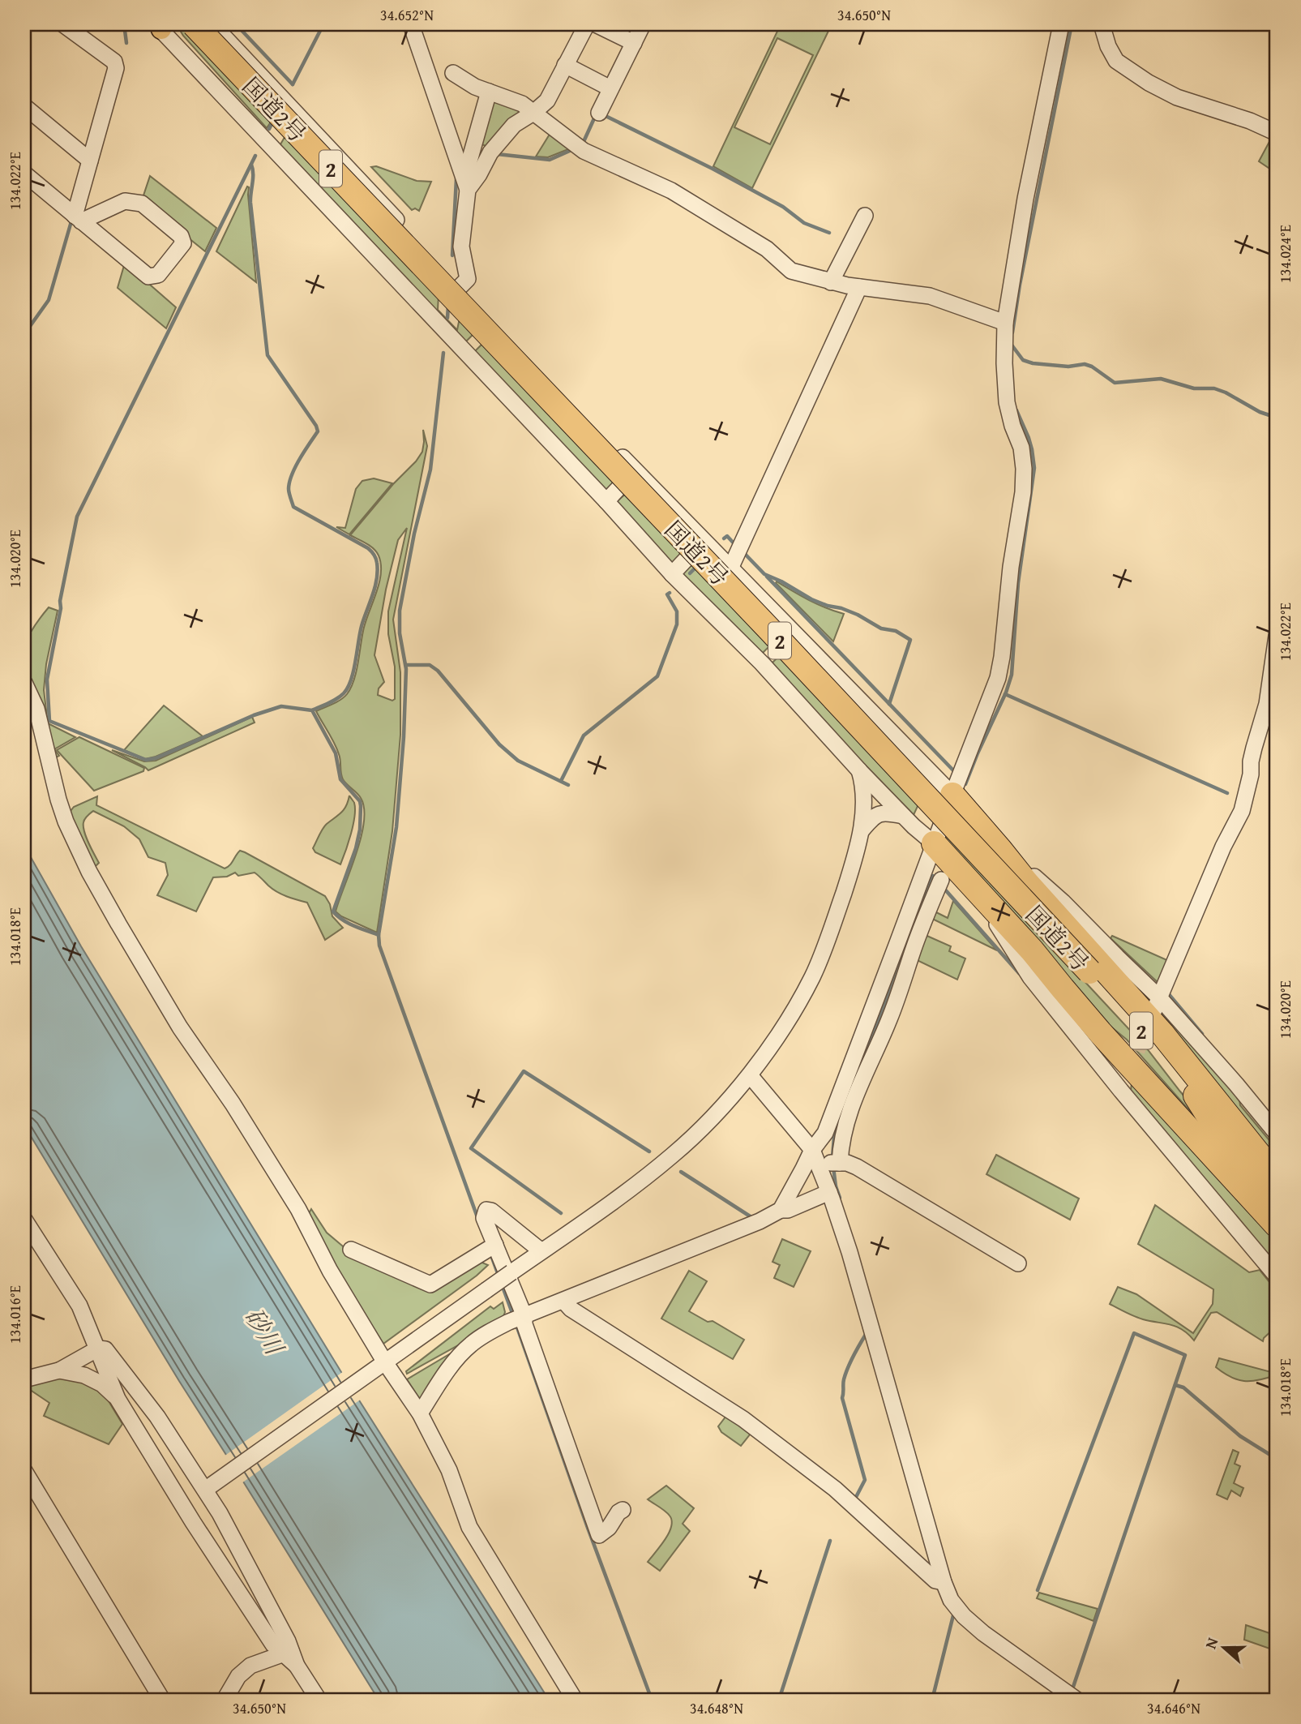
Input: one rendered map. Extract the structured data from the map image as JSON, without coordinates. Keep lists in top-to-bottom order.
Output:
{
  "streets": {
    "highway": ["国道2号", "2"]
  },
  "water": ["砂川"],
  "north": "left",
  "coordinates": [
    "34.652°N",
    "34.650°N",
    "134.022°E",
    "134.024°E",
    "134.020°E",
    "134.018°E",
    "134.016°E",
    "34.648°N",
    "34.646°N"
  ]
}
